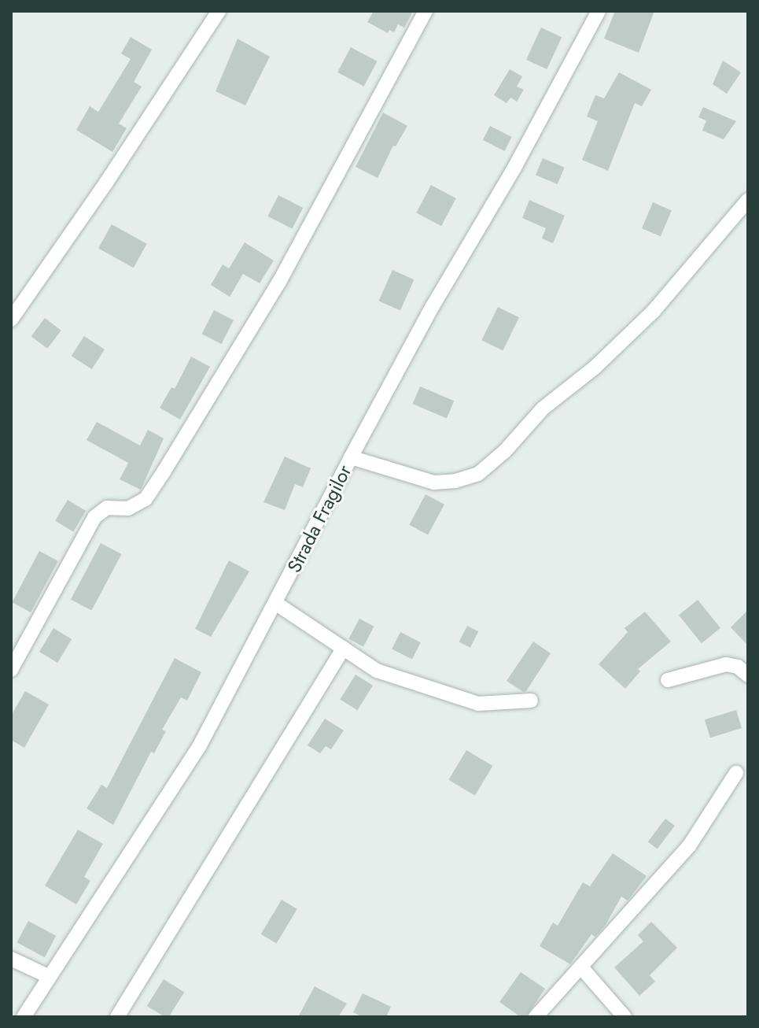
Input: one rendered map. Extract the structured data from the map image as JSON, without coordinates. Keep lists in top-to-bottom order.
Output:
{
  "streets": {
    "street": ["Strada Fragilor"]
  }
}
